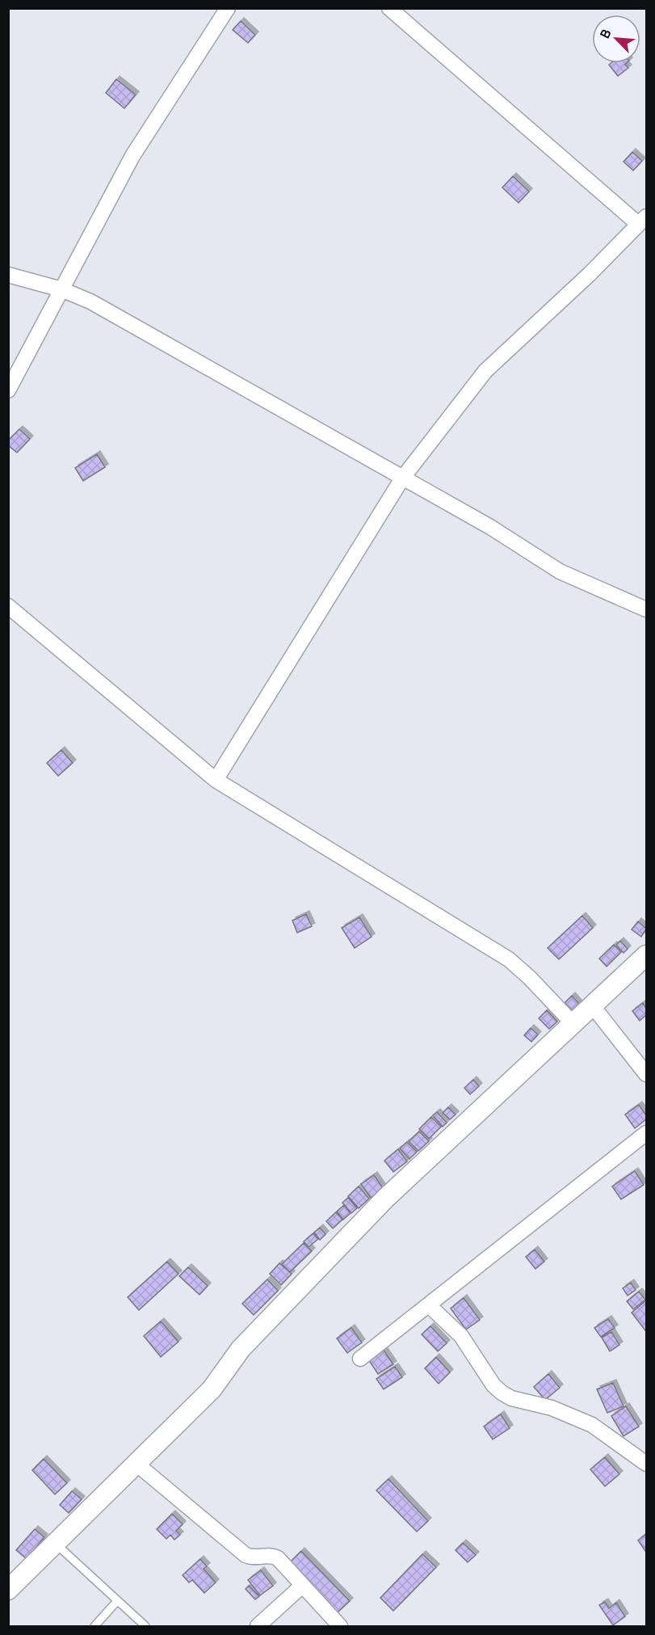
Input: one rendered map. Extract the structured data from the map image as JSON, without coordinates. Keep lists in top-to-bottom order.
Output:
{
  "north": "top left"
}
